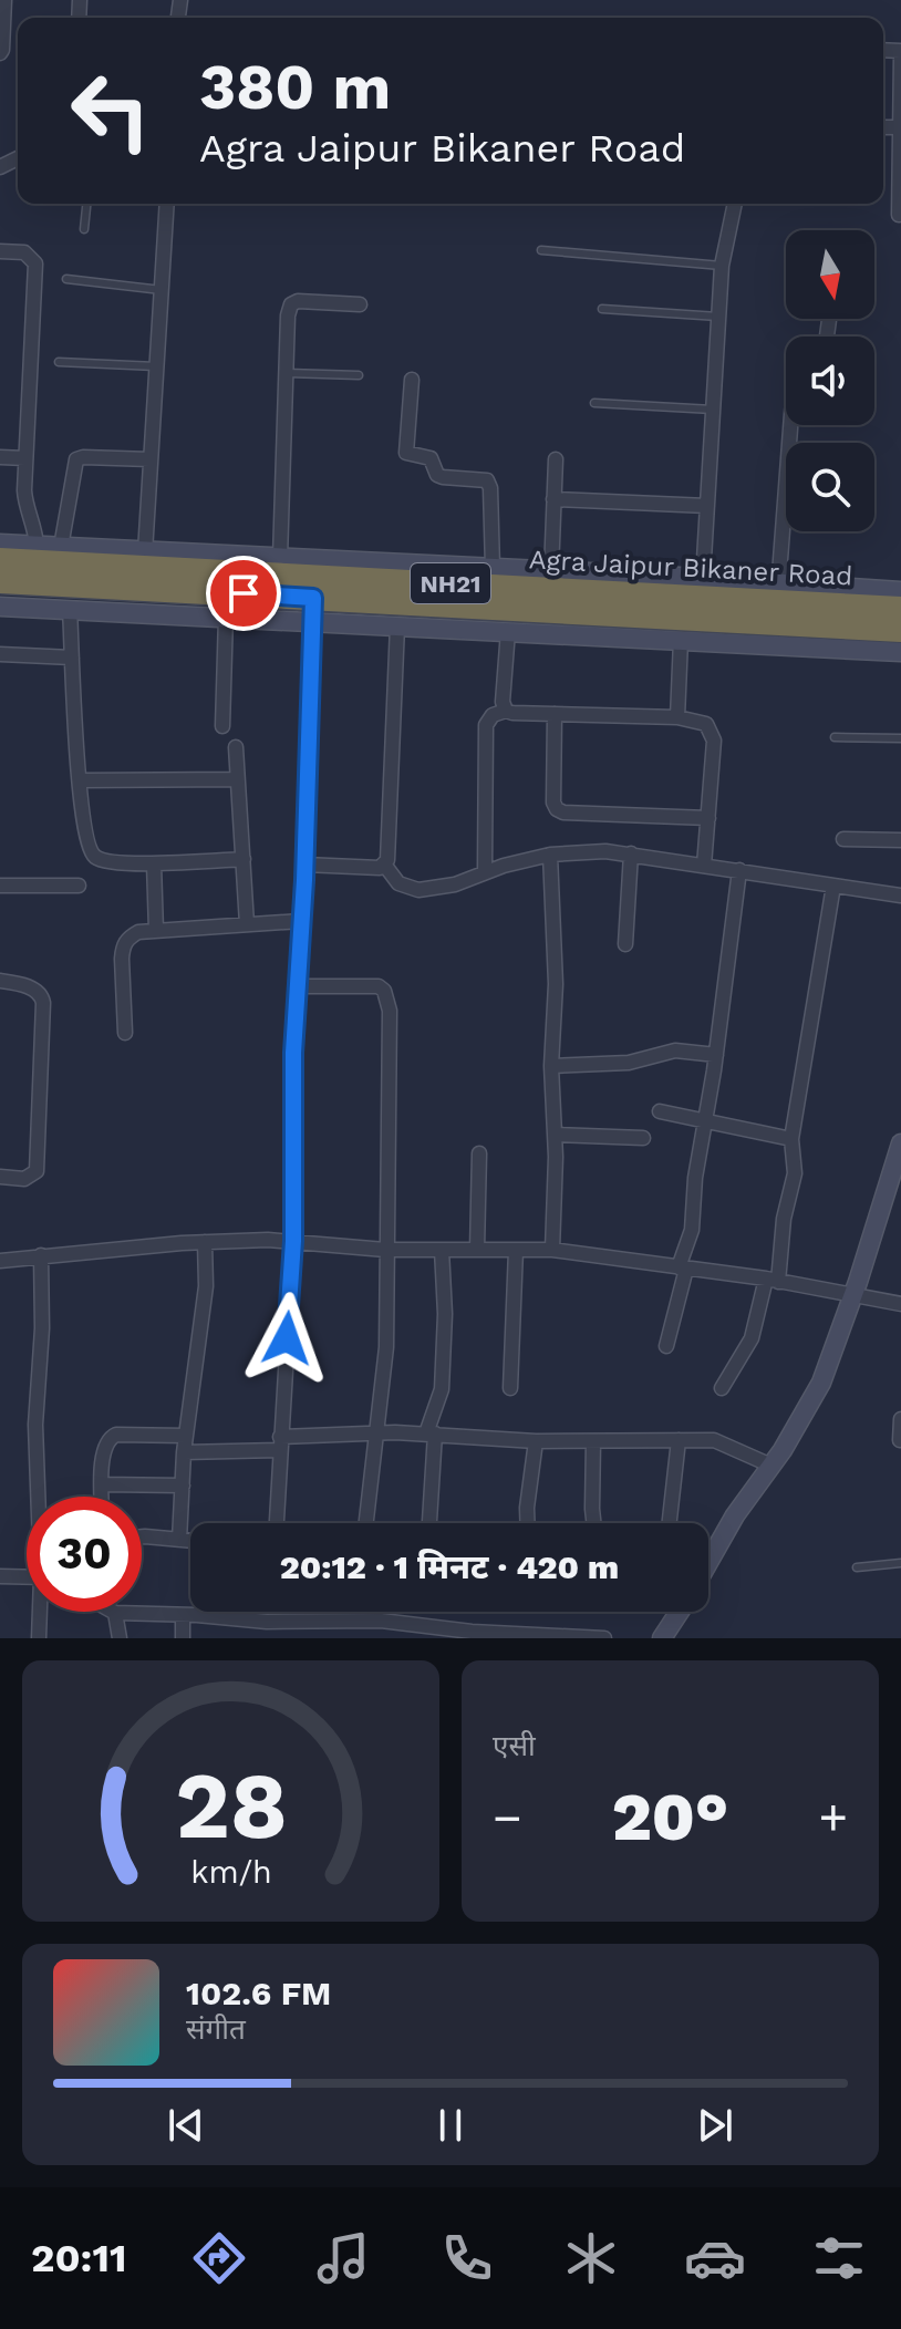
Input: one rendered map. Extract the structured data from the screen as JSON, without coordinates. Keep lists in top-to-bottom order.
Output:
{
  "streets": {
    "highway": ["Agra Jaipur Bikaner Road", "NH21"]
  },
  "north": "bottom",
  "page": {
    "turn": ["380 m", "Agra Jaipur Bikaner Road"],
    "limit": "30",
    "trip": "20:12 · 1 मिनट · 420 m",
    "tile": "एसी",
    "heat": ["−", "20°", "+"],
    "song": ["102.6 FM", "संगीत"],
    "tabs": "20:11",
    "gauge": ["28", "km/h"]
  }
}
